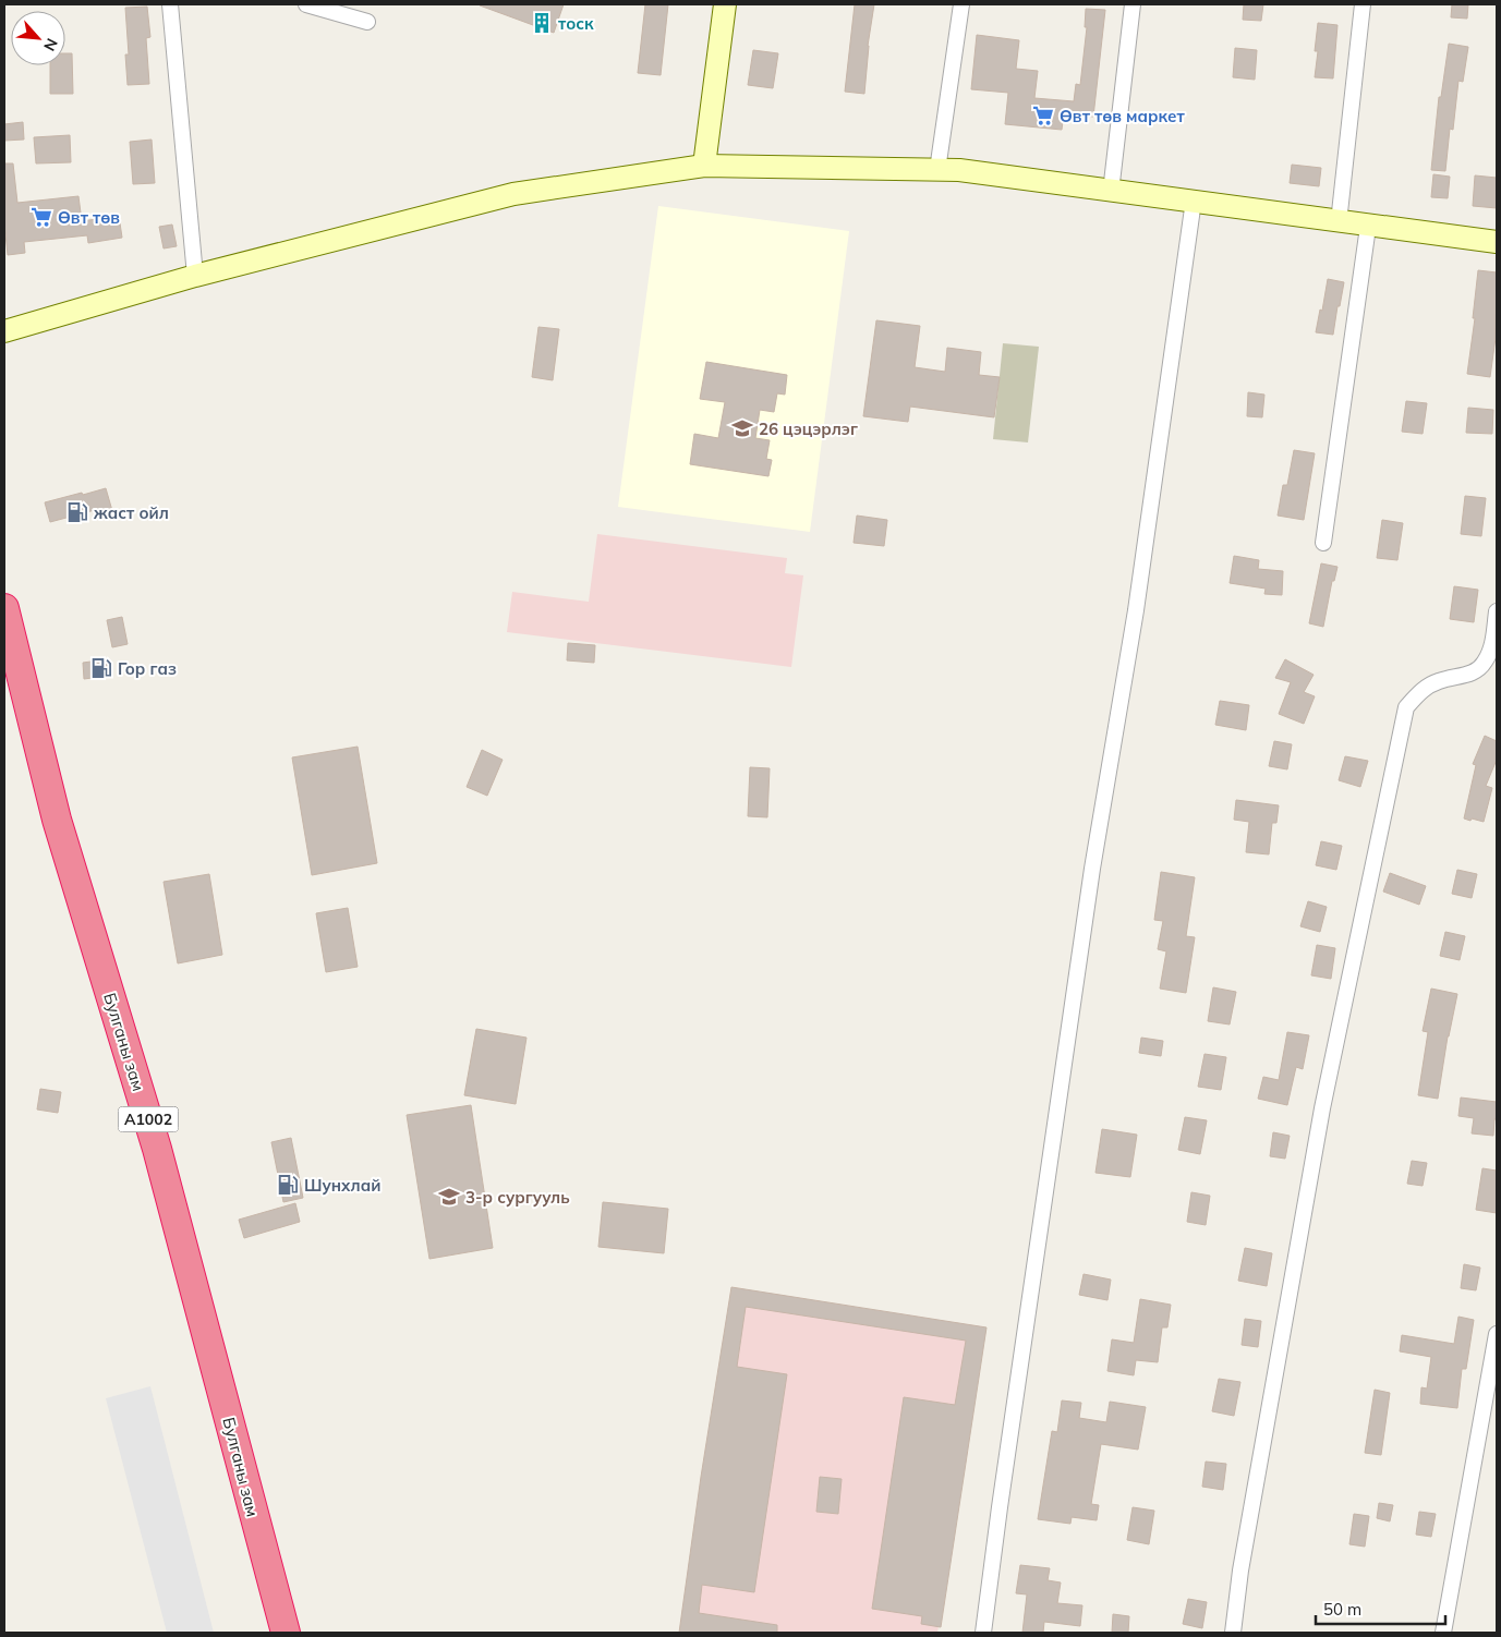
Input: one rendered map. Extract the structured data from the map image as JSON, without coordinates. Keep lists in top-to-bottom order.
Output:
{
  "streets": {
    "highway": ["Булганы зам", "A1002"]
  },
  "places": {
    "building": ["тоск"],
    "supermarket": ["Өвт төв маркет", "Өвт төв"],
    "school or university": ["26 цэцэрлэг", "3-р сургууль"],
    "fuel station": ["жаст ойл", "Гор газ", "Шунхлай"]
  },
  "scale_bar": "50 m",
  "north": "bottom right"
}
